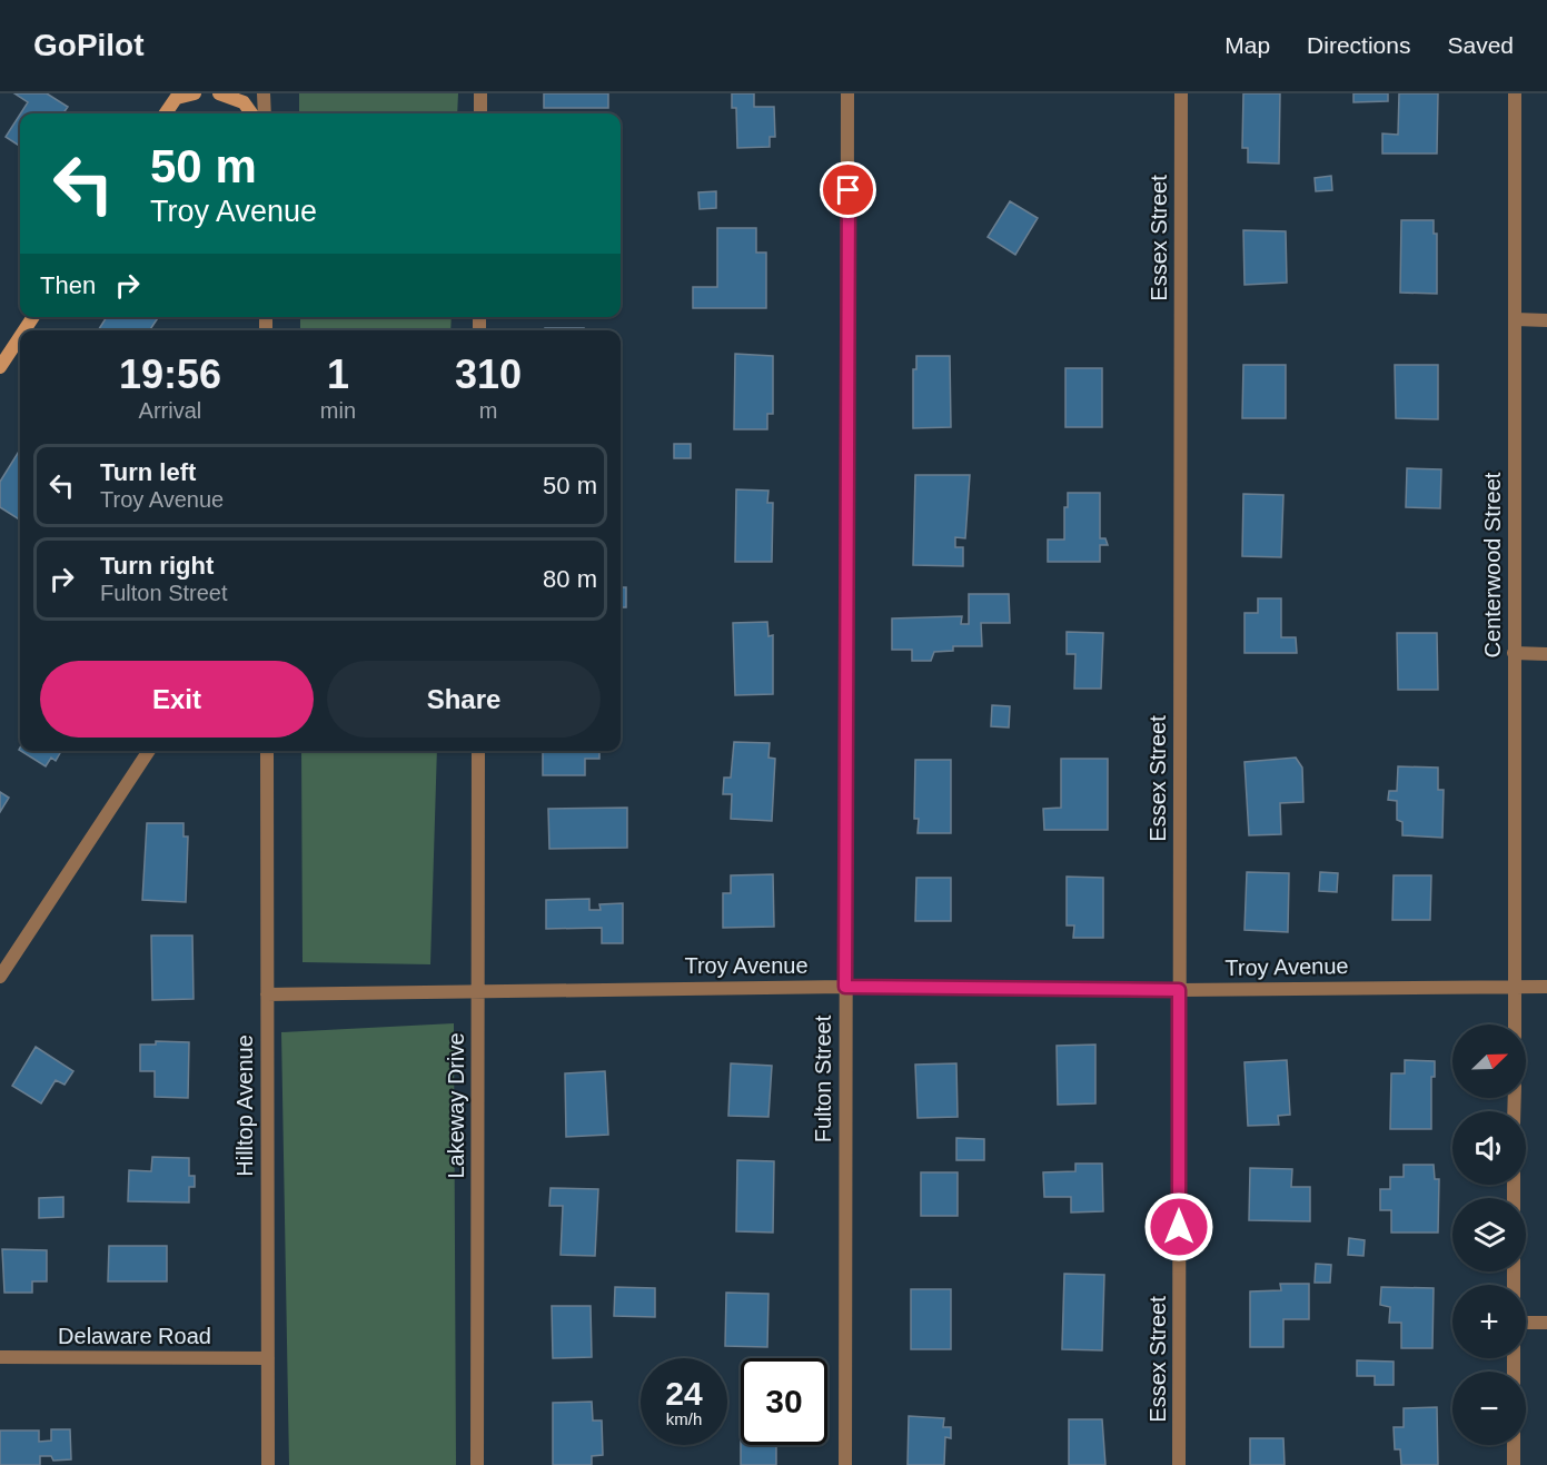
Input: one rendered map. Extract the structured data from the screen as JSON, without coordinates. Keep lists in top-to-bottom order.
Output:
{
  "streets": {
    "street": [
      "Essex Street",
      "Centerwood Street",
      "Troy Avenue",
      "Fulton Street",
      "Hilltop Avenue",
      "Lakeway Drive",
      "Delaware Road"
    ]
  },
  "crossings": [
    ["Essex Street", "Troy Avenue"],
    ["Centerwood Street", "Troy Avenue"],
    ["Troy Avenue", "Fulton Street"],
    ["Troy Avenue", "Hilltop Avenue"],
    ["Troy Avenue", "Lakeway Drive"],
    ["Hilltop Avenue", "Delaware Road"]
  ],
  "north": "top right",
  "page": {
    "header": "GoPilot",
    "nav": ["Map", "Directions", "Saved"],
    "turn": ["50 m", "Troy Avenue"],
    "then": "Then",
    "eta": [
      "19:56",
      "Arrival",
      "1",
      "min",
      "310",
      "m"
    ],
    "list": [
      {
        "name": "Turn left",
        "note": "Troy Avenue",
        "value": "50 m"
      },
      {
        "name": "Turn right",
        "note": "Fulton Street",
        "value": "80 m"
      }
    ],
    "buttons": ["Exit", "Share"],
    "map_buttons": ["+", "−"],
    "speed": "24 km/h",
    "limit": "30"
  }
}
